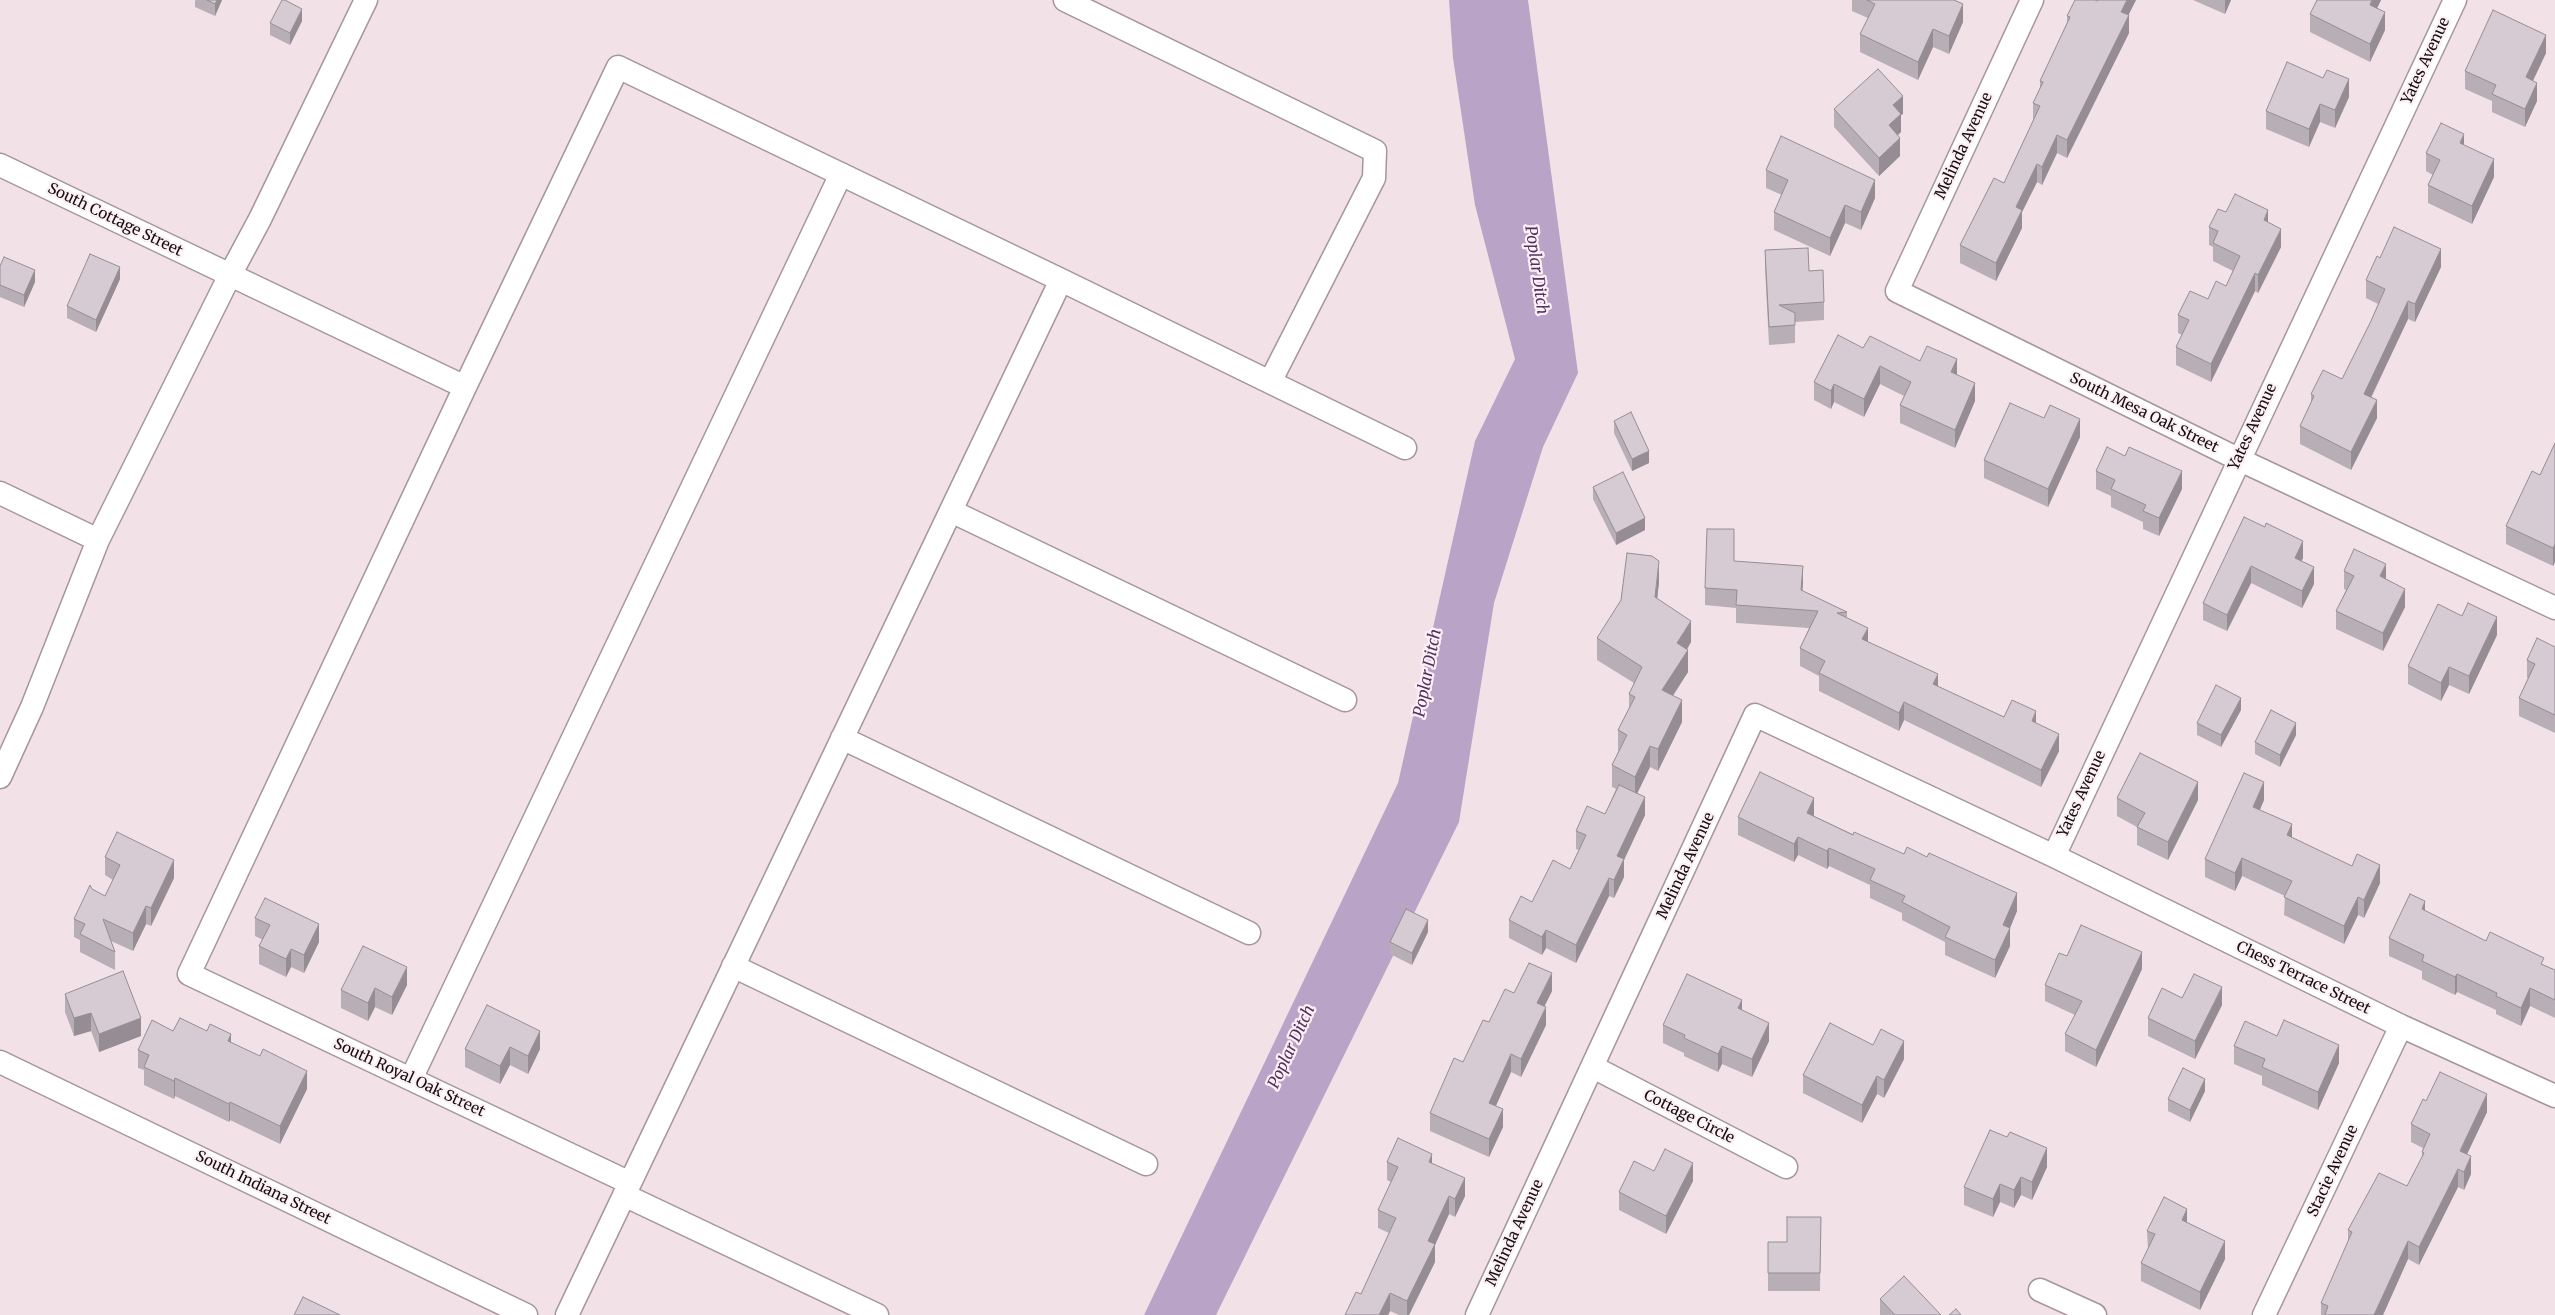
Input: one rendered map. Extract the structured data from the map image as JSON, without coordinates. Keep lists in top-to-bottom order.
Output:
{
  "streets": {
    "street": [
      "Yates Avenue",
      "Melinda Avenue",
      "South Cottage Street",
      "South Mesa Oak Street",
      "Chess Terrace Street",
      "South Royal Oak Street",
      "Cottage Circle",
      "Stacie Avenue",
      "South Indiana Street"
    ]
  },
  "crossings": [
    ["Yates Avenue", "Melinda Avenue"],
    ["Yates Avenue", "South Mesa Oak Street"],
    ["Yates Avenue", "Chess Terrace Street"],
    ["Melinda Avenue", "South Mesa Oak Street"],
    ["Melinda Avenue", "Chess Terrace Street"],
    ["Melinda Avenue", "Cottage Circle"],
    ["South Cottage Street", "South Royal Oak Street"],
    ["Chess Terrace Street", "Stacie Avenue"]
  ],
  "water": ["Poplar Ditch"]
}
